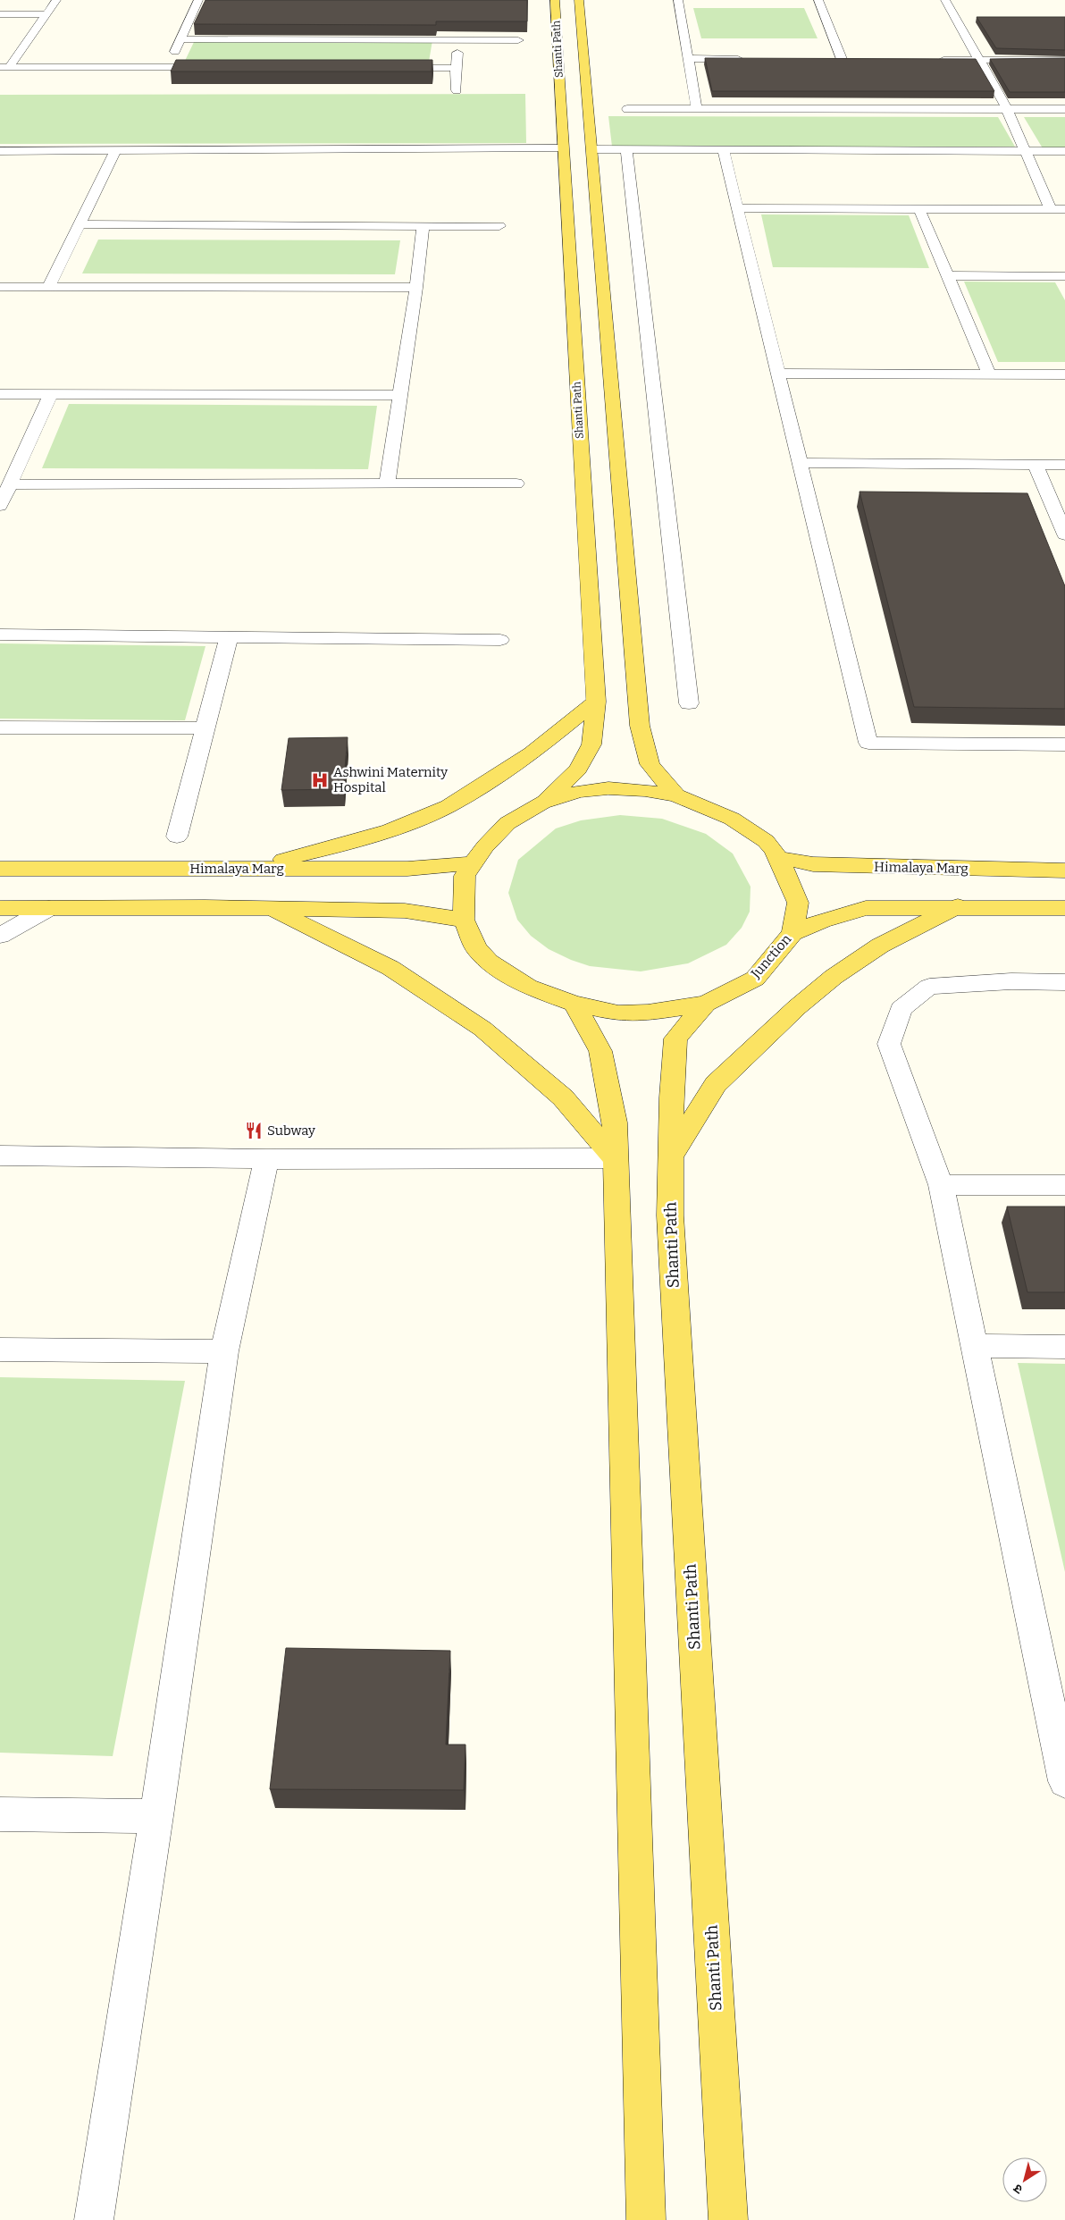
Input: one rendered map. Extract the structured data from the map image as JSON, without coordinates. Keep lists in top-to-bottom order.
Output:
{
  "streets": {
    "main road": ["Shanti Path", "Himalaya Marg", "Junction"]
  },
  "crossings": [
    ["Shanti Path", "Junction"],
    ["Himalaya Marg", "Junction"]
  ],
  "places": {
    "hospital": ["Ashwini Maternity Hospital"],
    "restaurant": ["Subway"]
  },
  "north": "bottom left"
}
